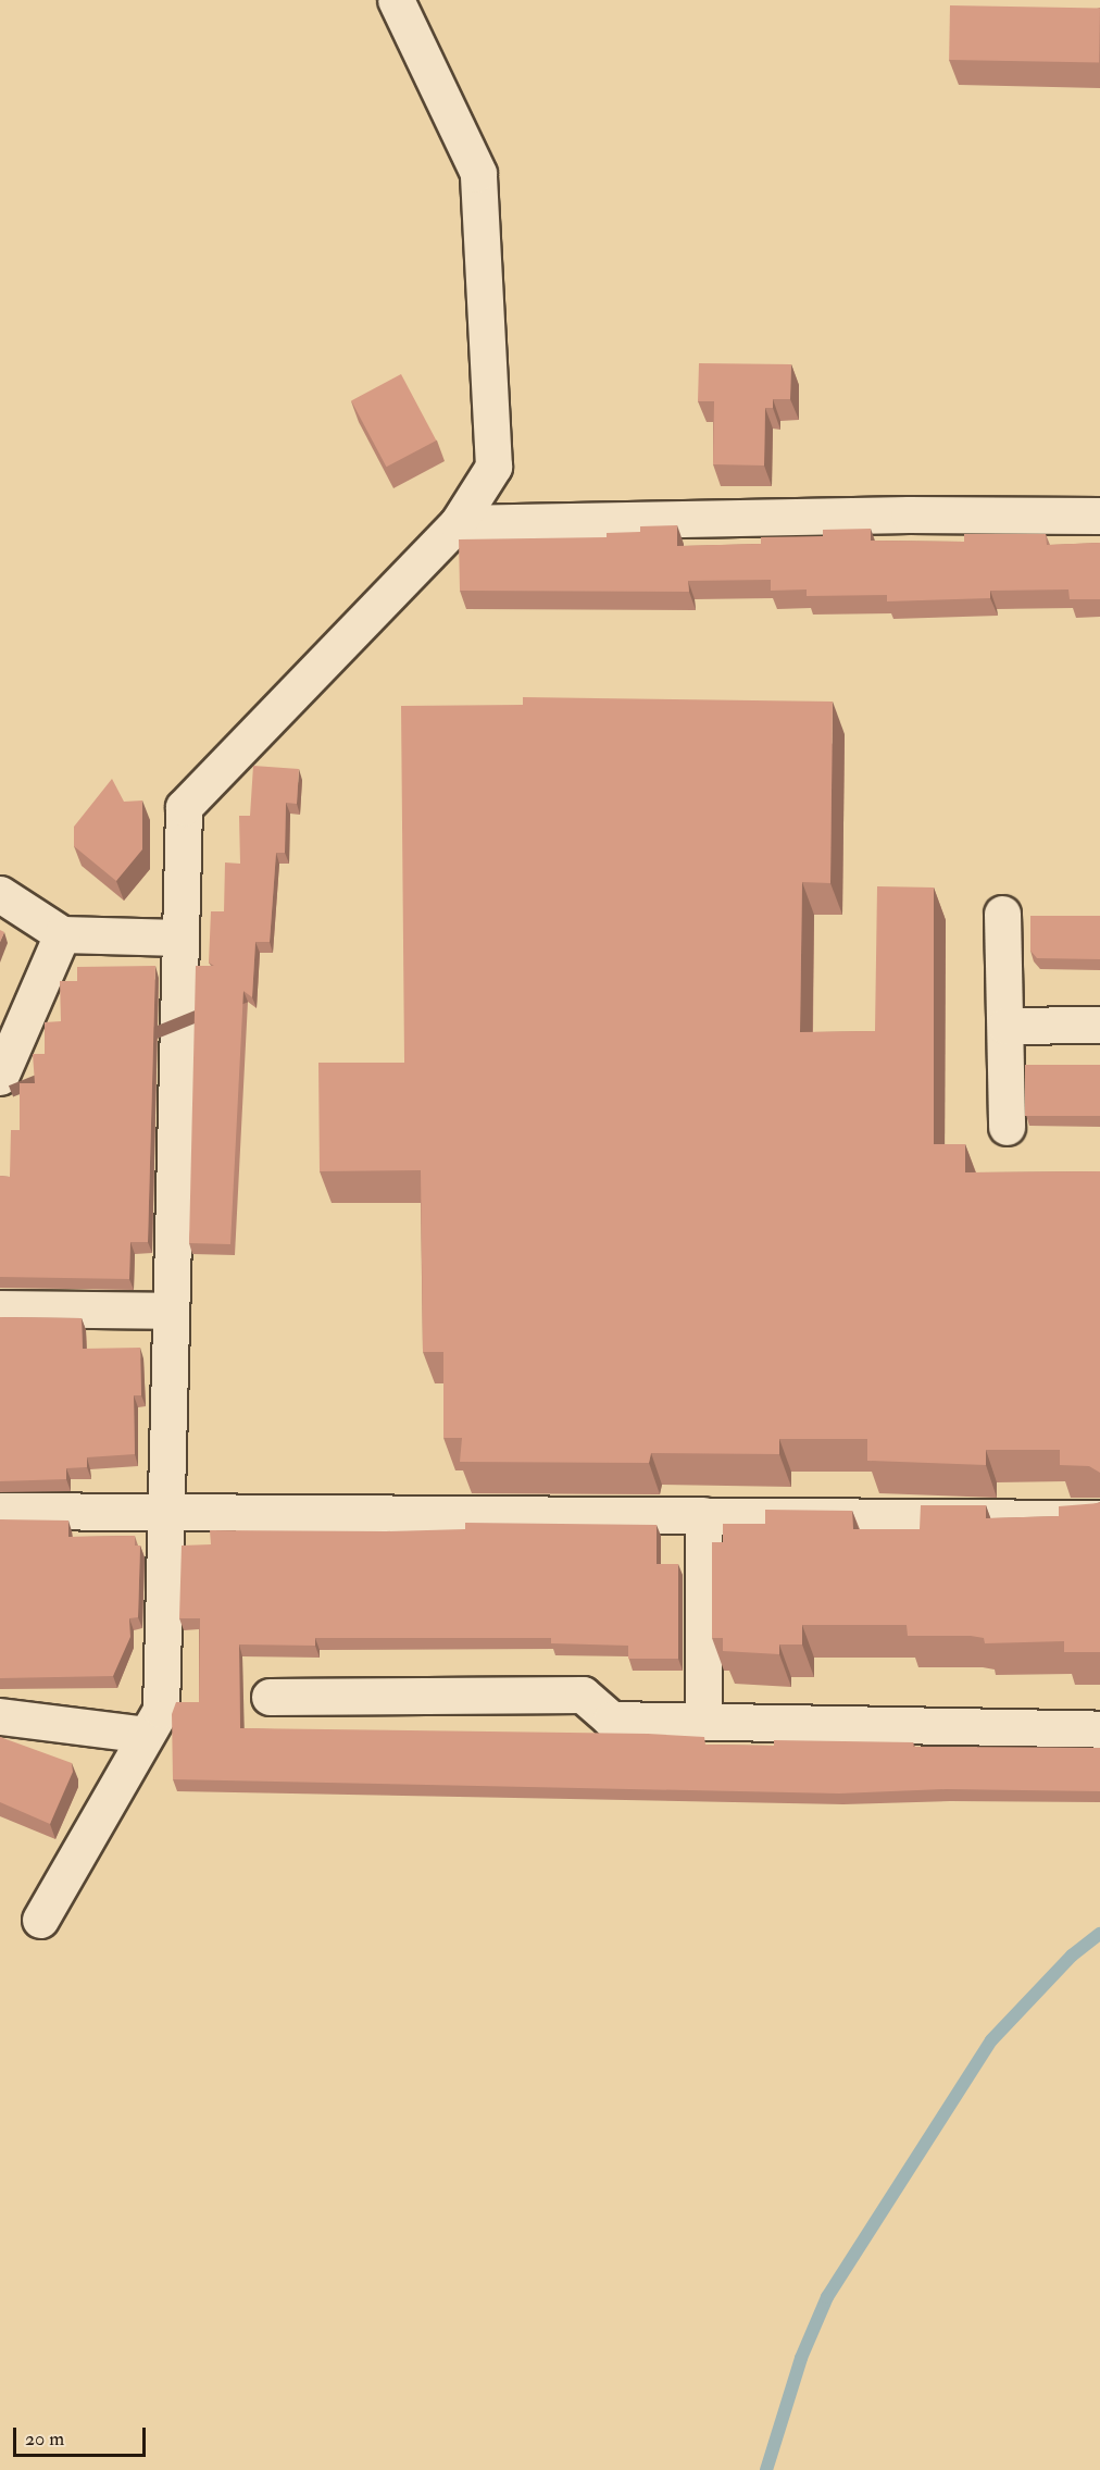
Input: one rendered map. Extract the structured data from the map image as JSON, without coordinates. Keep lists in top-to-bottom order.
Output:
{
  "scale_bar": "20 m"
}
